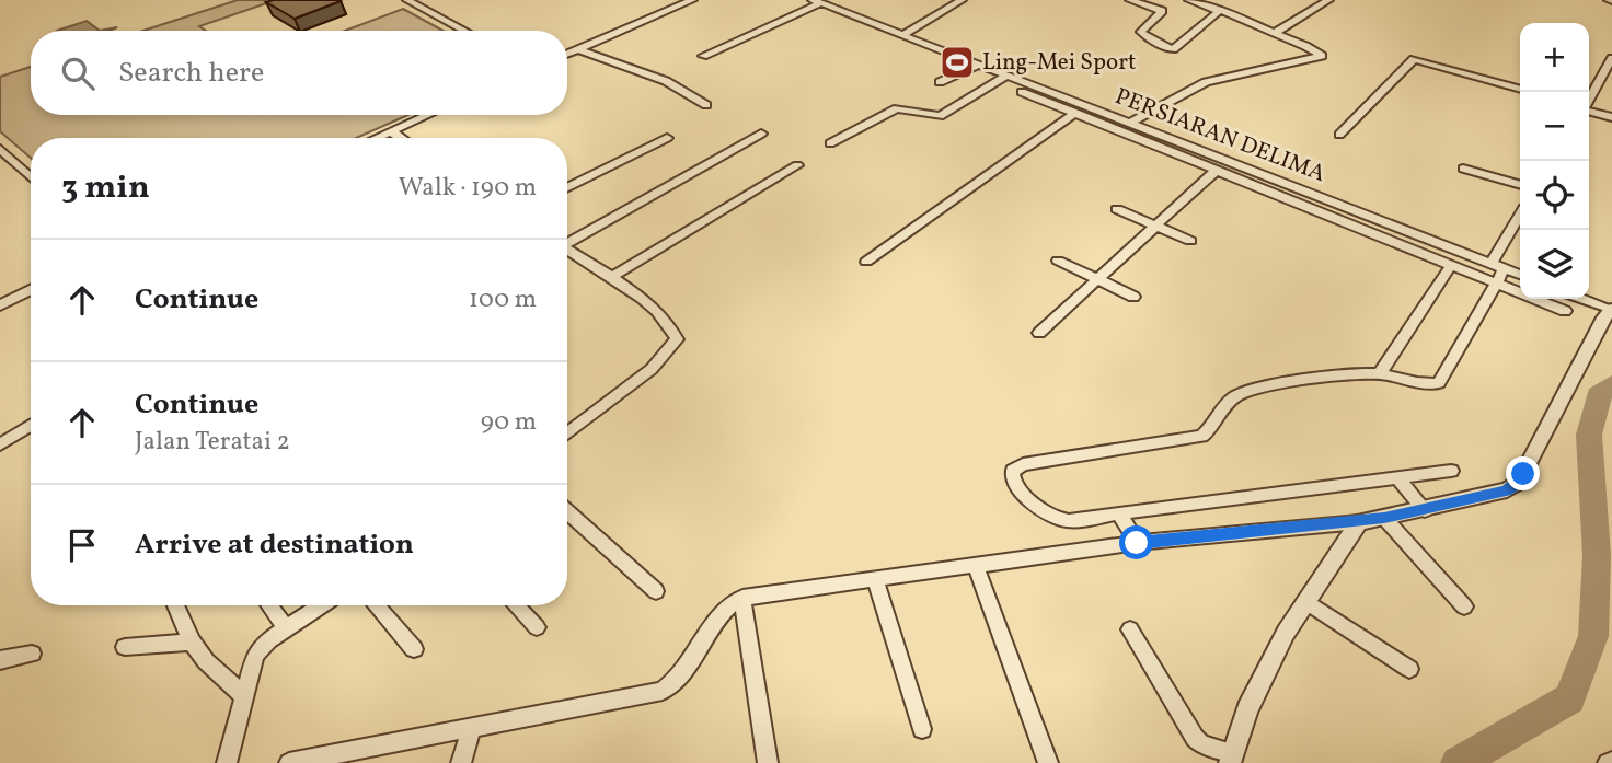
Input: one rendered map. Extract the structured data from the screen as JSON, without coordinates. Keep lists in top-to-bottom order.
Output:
{
  "streets": {
    "street": ["PERSIARAN DELIMA"]
  },
  "places": {
    "sports": ["Ling-Mei Sport"]
  },
  "page": {
    "map_buttons": ["+", "−"],
    "search": "Search here",
    "heading": ["3 min", "Walk · 190 m"],
    "list": [
      ["Continue", "100 m"],
      ["Continue", "Jalan Teratai 2", "90 m"],
      "Arrive at destination"
    ]
  }
}
